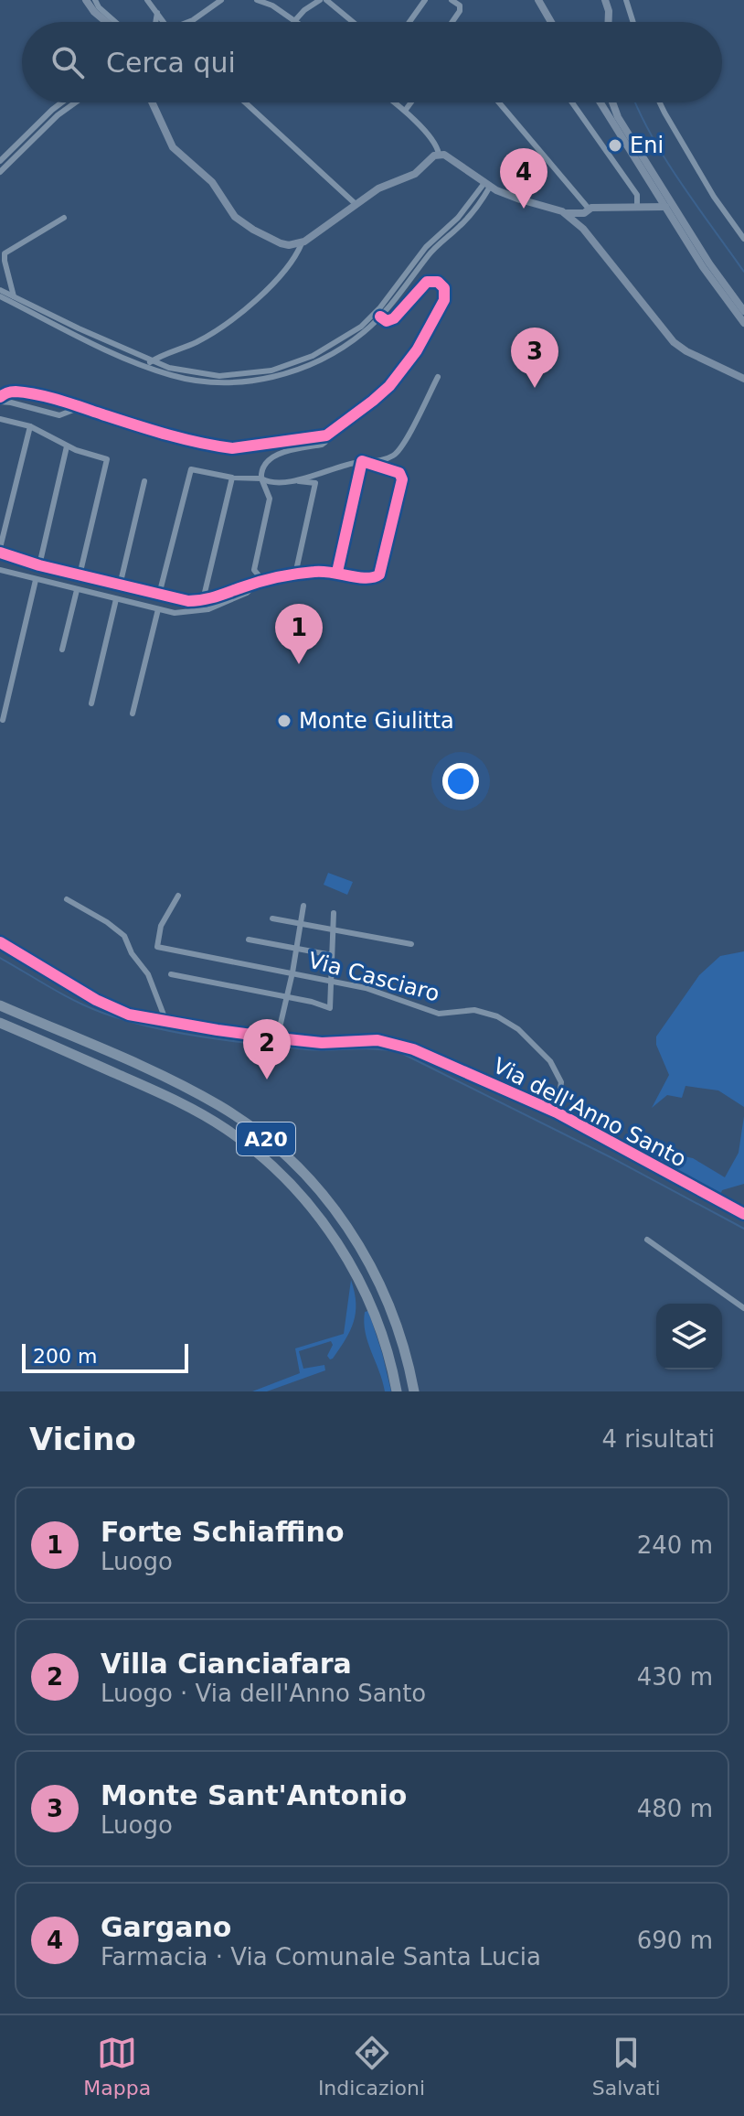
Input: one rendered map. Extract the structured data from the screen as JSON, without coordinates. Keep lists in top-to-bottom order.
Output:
{
  "streets": {
    "highway": ["A20"],
    "street": ["Via Casciaro", "Via dell'Anno Santo"]
  },
  "crossings": [
    ["Via Casciaro", "Via dell'Anno Santo"]
  ],
  "places": ["Eni", "Monte Giulitta"],
  "scale_bar": "200 m",
  "page": {
    "search": "Cerca qui",
    "pins": [
      "4",
      "3",
      "1",
      "2"
    ],
    "scale": "200 m",
    "heading": ["Vicino", "4 risultati"],
    "list": [
      {
        "mark": "1",
        "name": "Forte Schiaffino",
        "note": "Luogo",
        "value": "240 m"
      },
      {
        "mark": "2",
        "name": "Villa Cianciafara",
        "note": "Luogo · Via dell'Anno Santo",
        "value": "430 m"
      },
      {
        "mark": "3",
        "name": "Monte Sant'Antonio",
        "note": "Luogo",
        "value": "480 m"
      },
      {
        "mark": "4",
        "name": "Gargano",
        "note": "Farmacia · Via Comunale Santa Lucia",
        "value": "690 m"
      }
    ],
    "nav": ["Mappa", "Indicazioni", "Salvati"]
  }
}
